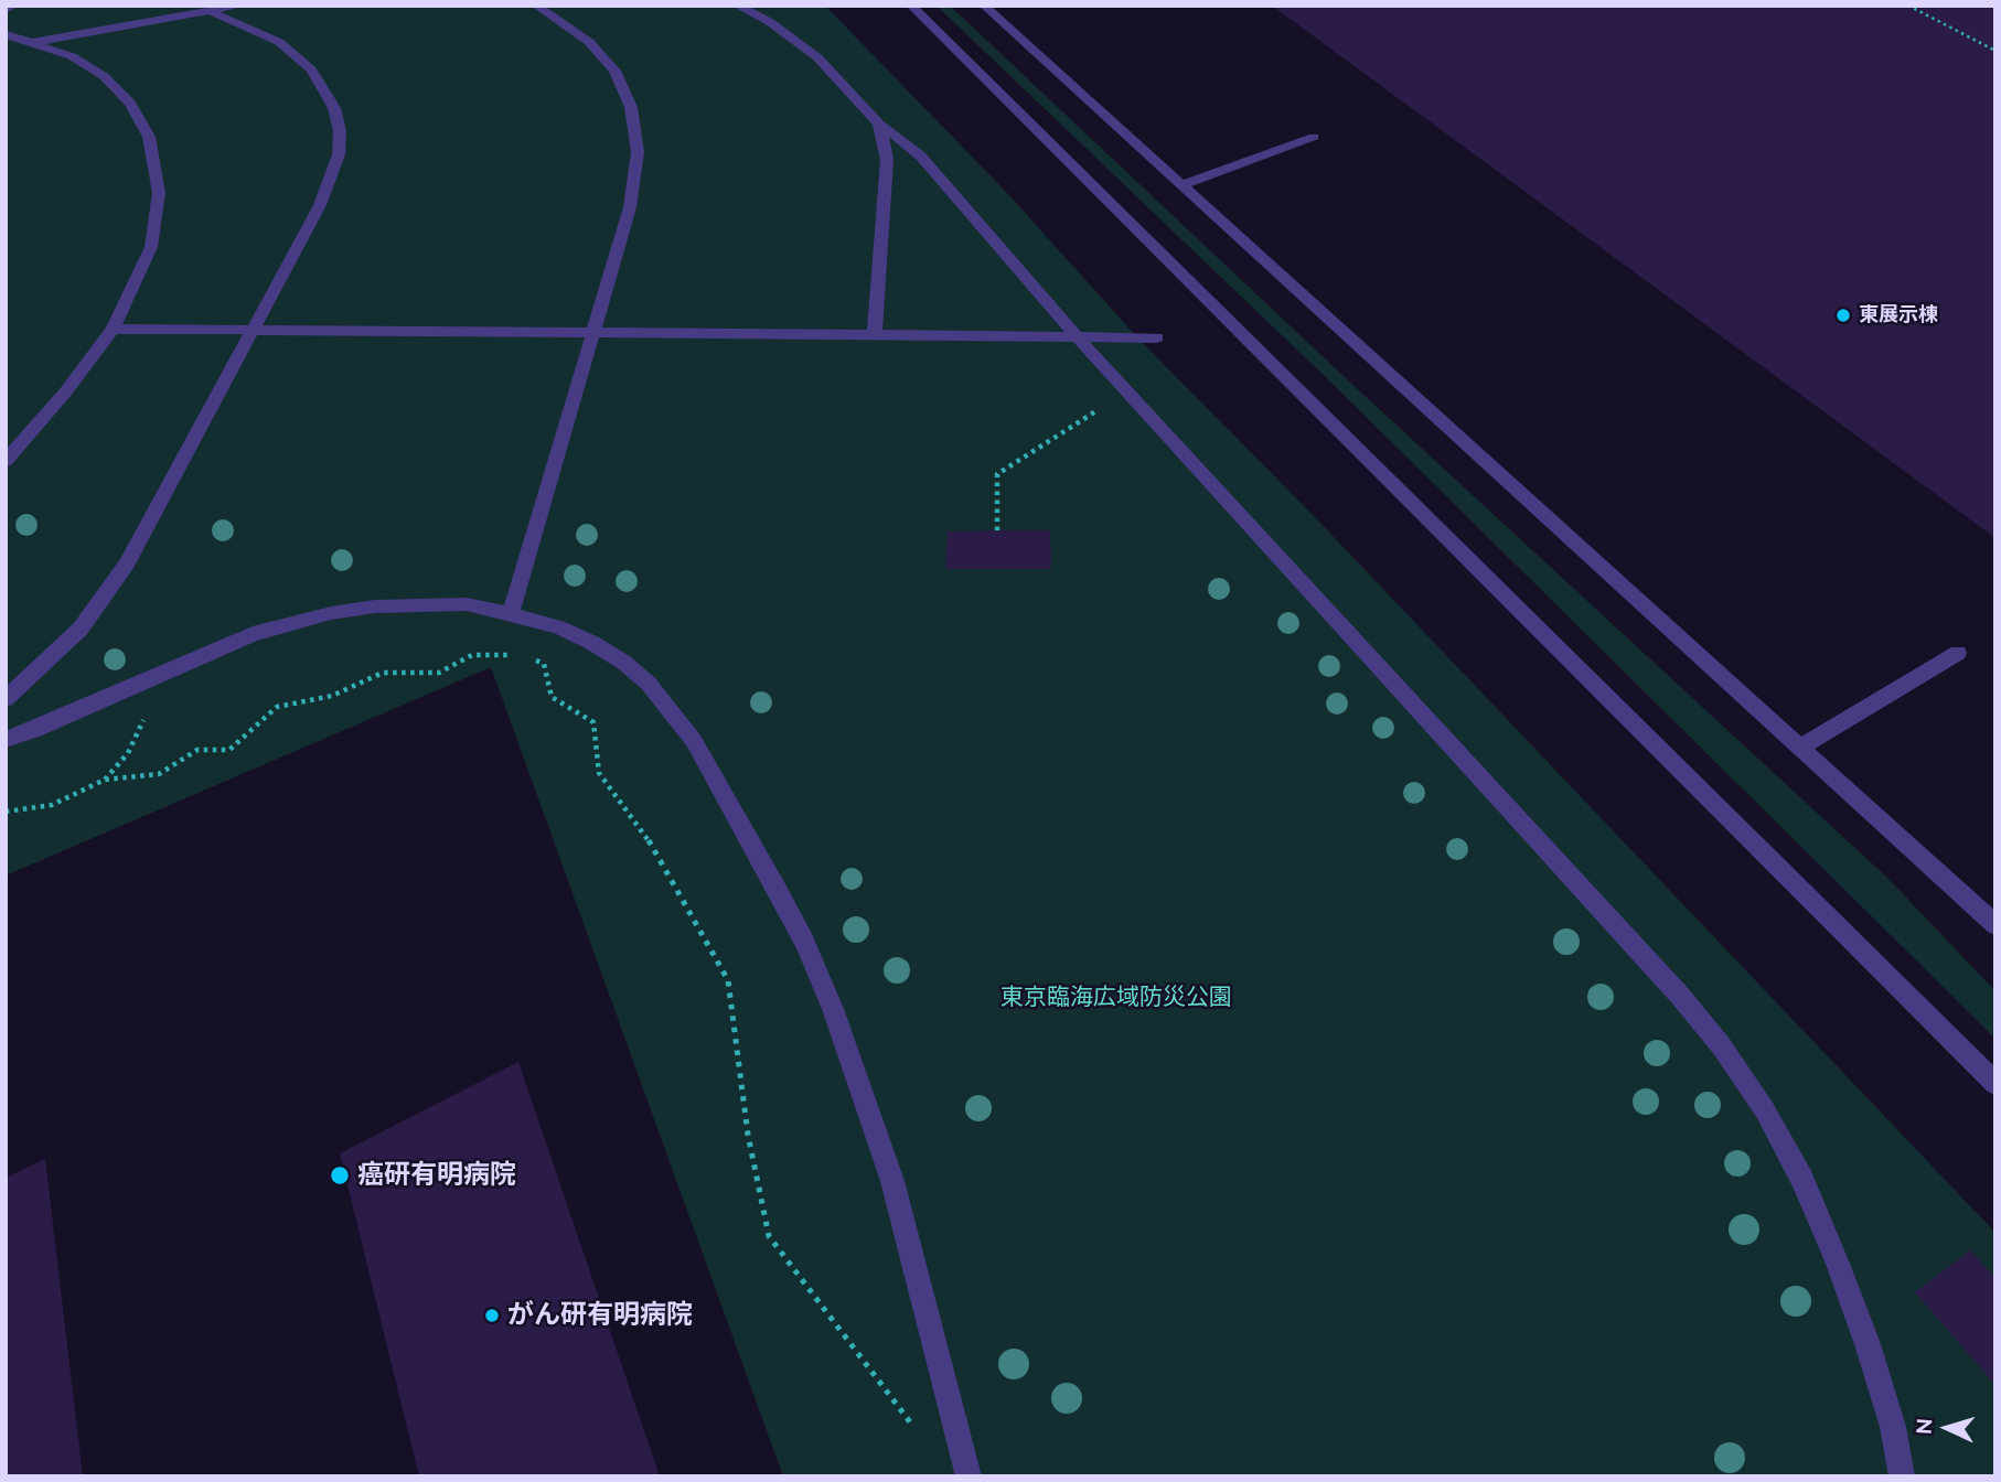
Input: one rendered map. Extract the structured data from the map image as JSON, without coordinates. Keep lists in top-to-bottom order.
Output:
{
  "parks": ["東京臨海広域防災公園"],
  "places": ["東展示棟", "癌研有明病院", "がん研有明病院"],
  "north": "left"
}
